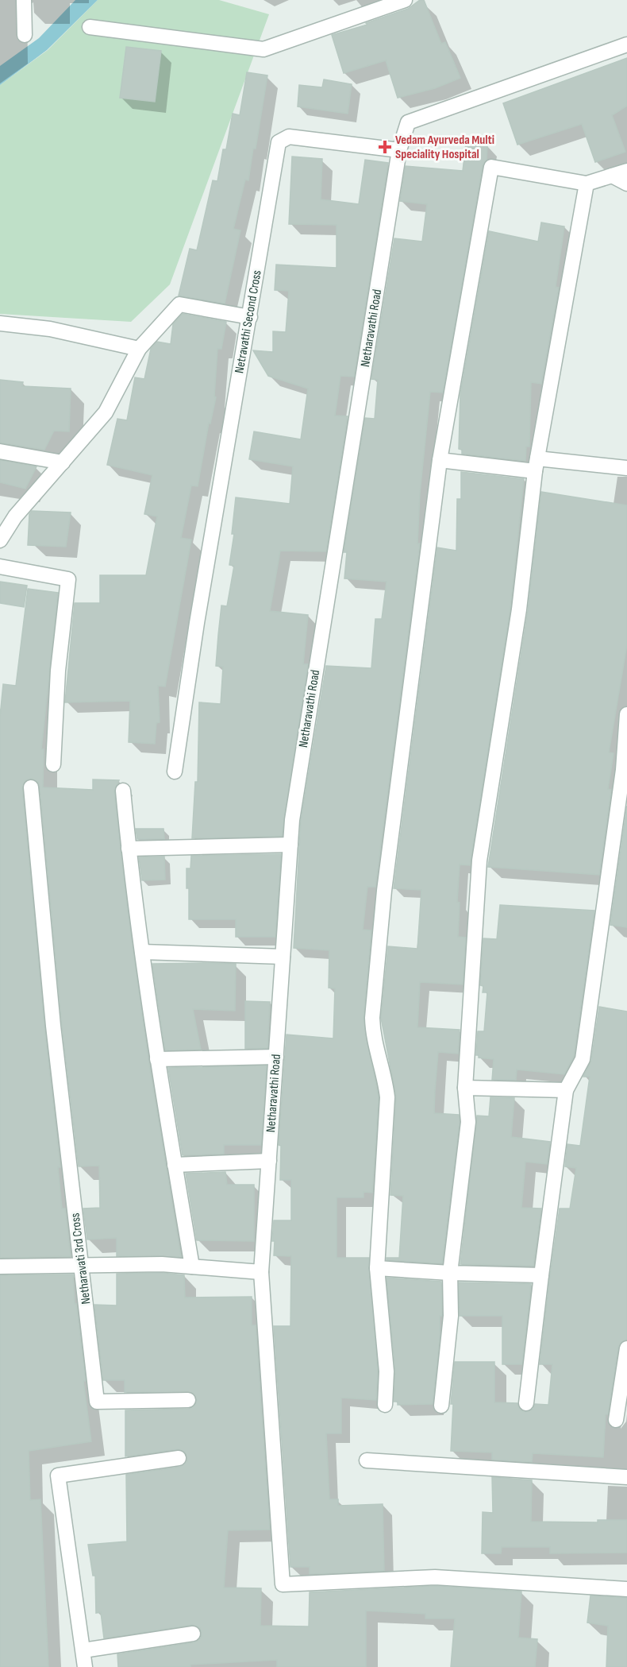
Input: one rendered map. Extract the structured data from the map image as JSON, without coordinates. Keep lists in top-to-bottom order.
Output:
{
  "streets": {
    "street": ["Netravathi Second Cross", "Netharavathi Road", "Netharavati 3rd Cross"]
  },
  "crossings": [
    ["Netravathi Second Cross", "Netharavathi Road"]
  ],
  "places": {
    "health": ["Vedam Ayurveda Multi Speciality Hospital"]
  }
}
